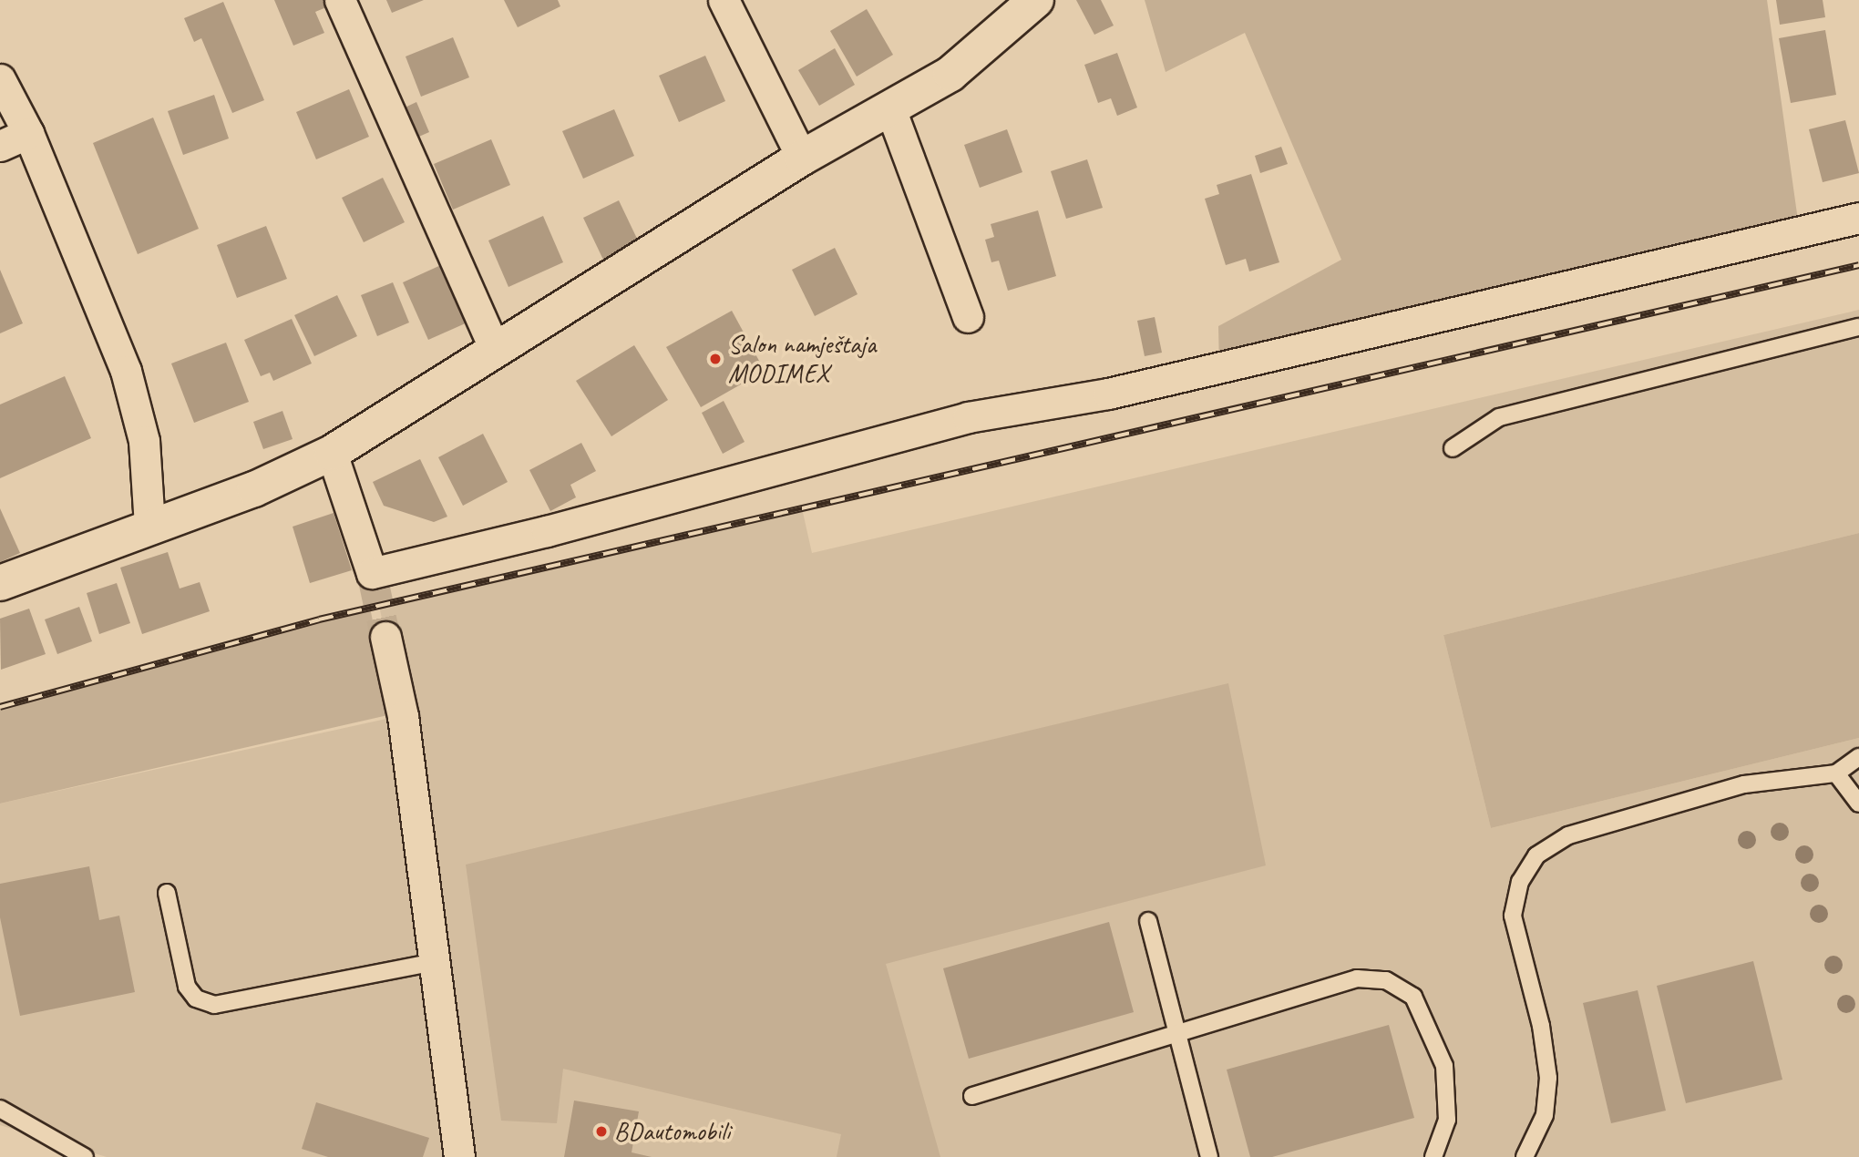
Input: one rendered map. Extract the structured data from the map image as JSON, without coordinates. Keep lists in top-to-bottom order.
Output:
{
  "places": ["Salon namještaja MODIMEX", "BDautomobili"]
}
